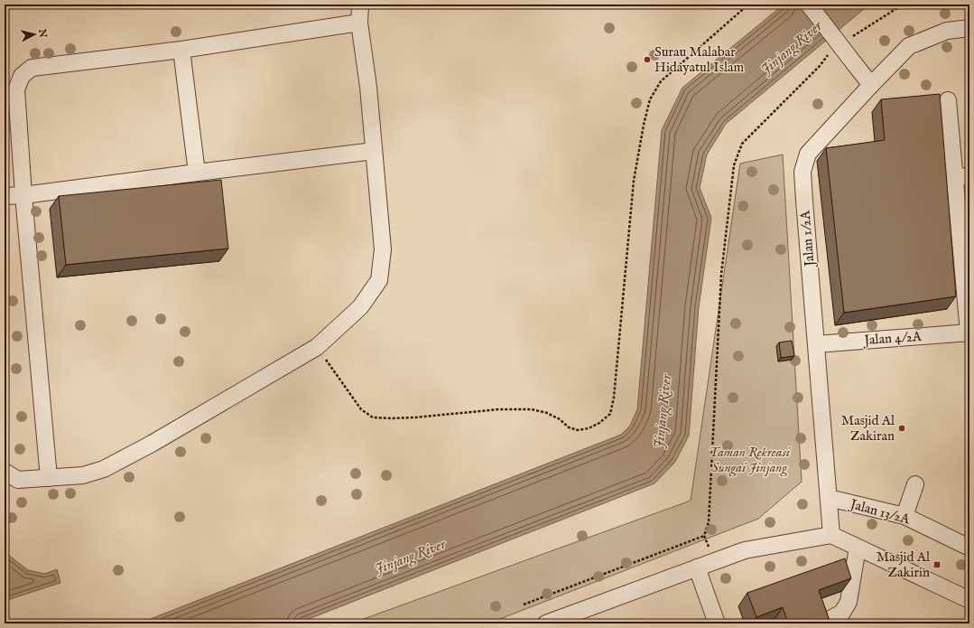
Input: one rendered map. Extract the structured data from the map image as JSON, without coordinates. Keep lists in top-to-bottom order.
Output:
{
  "streets": {
    "street": ["Jalan 1/2A", "Jalan 4/2A", "Jalan 13/2A"]
  },
  "crossings": [
    ["Jalan 1/2A", "Jalan 4/2A"],
    ["Jalan 1/2A", "Jalan 13/2A"]
  ],
  "water": ["Jinjang River"],
  "parks": ["Taman Rekreasi Sungai Jinjang"],
  "places": {
    "other": ["Surau Malabar Hidayatul Islam", "Masjid Al Zakiran"],
    "transit": ["Masjid Al Zakirin"]
  },
  "north": "right"
}
